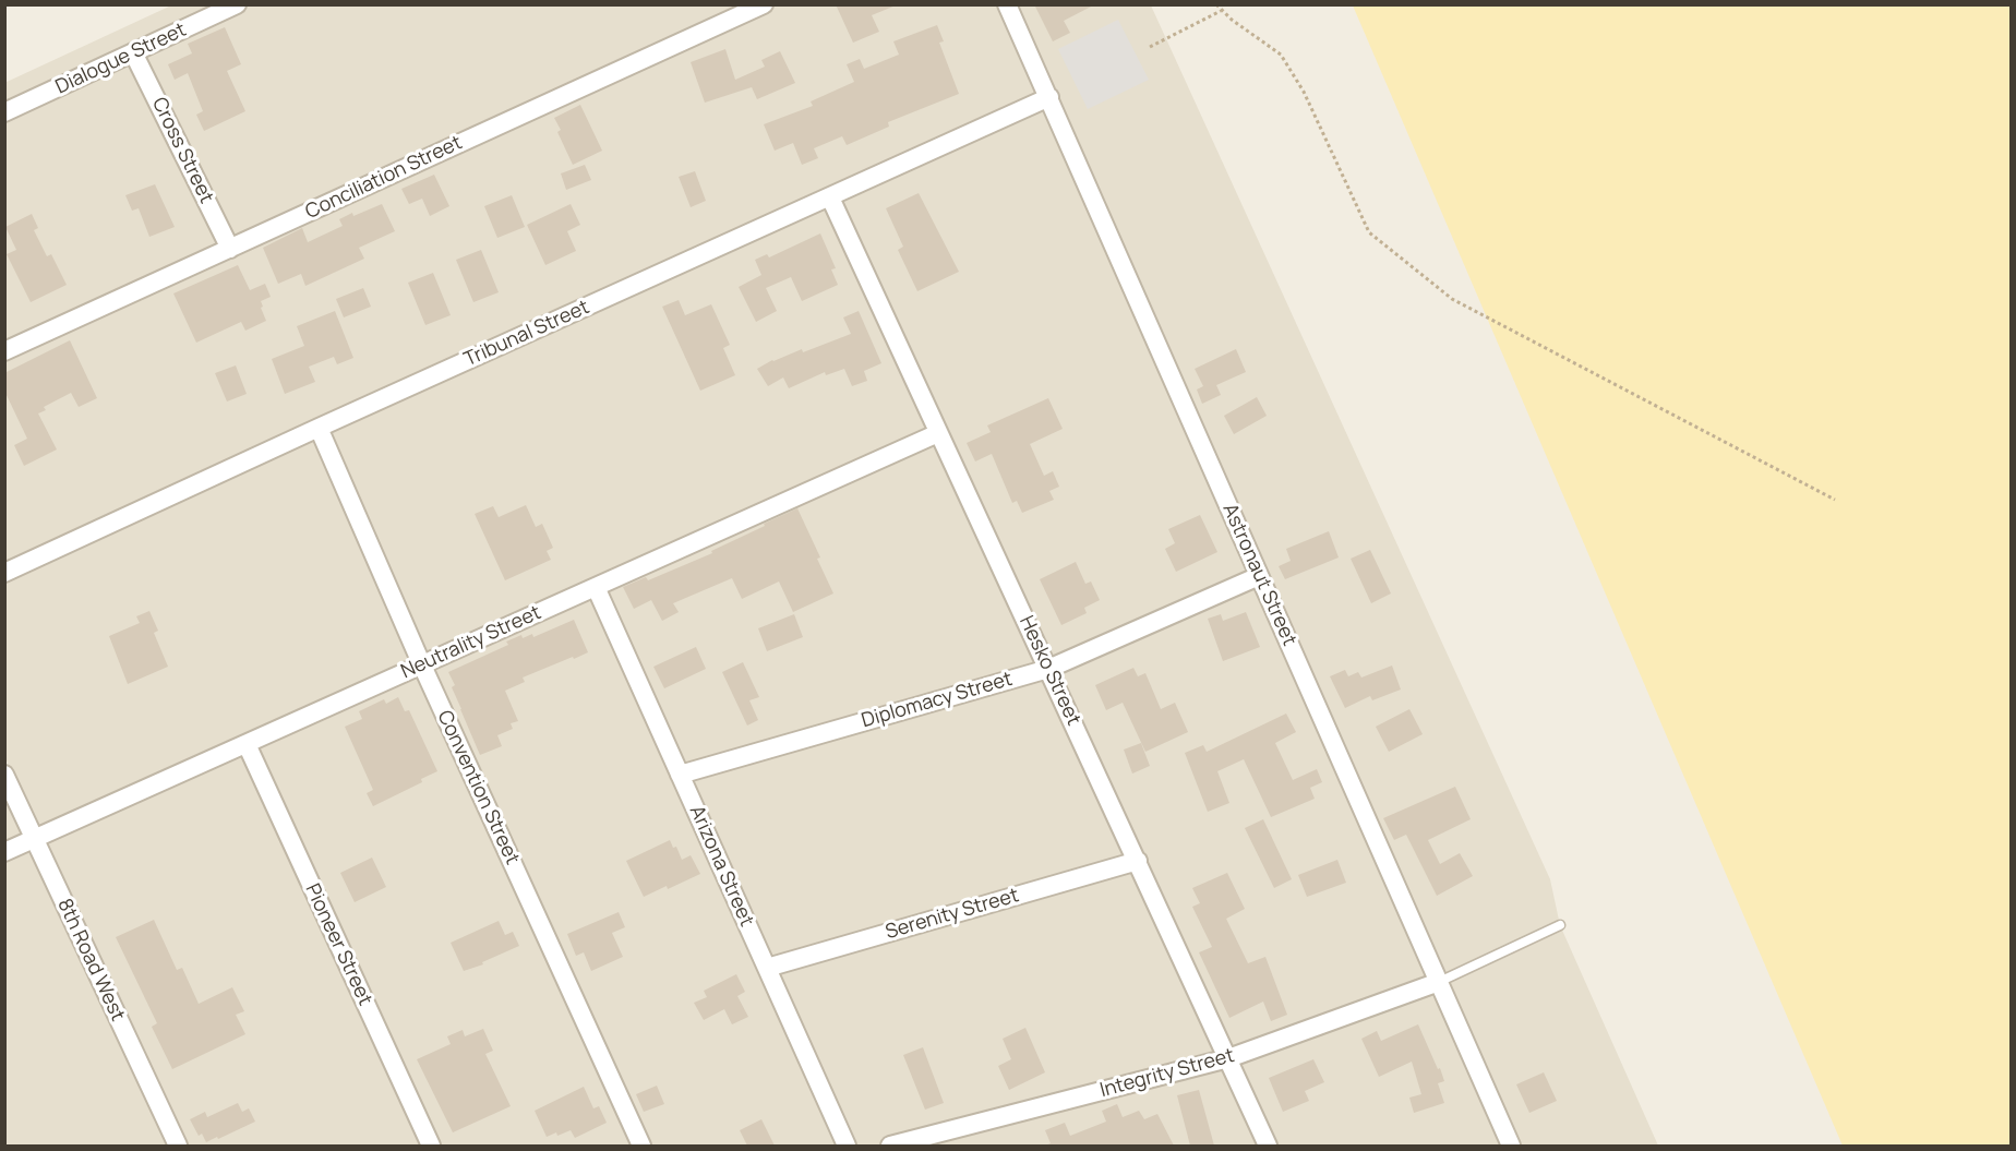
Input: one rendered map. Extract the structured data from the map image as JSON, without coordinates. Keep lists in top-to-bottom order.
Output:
{
  "streets": {
    "street": [
      "Dialogue Street",
      "Cross Street",
      "Conciliation Street",
      "Tribunal Street",
      "Astronaut Street",
      "Neutrality Street",
      "Hesko Street",
      "Diplomacy Street",
      "Convention Street",
      "Arizona Street",
      "Serenity Street",
      "Pioneer Street",
      "8th Road West",
      "Integrity Street"
    ]
  },
  "crossings": [
    ["Dialogue Street", "Cross Street"],
    ["Cross Street", "Conciliation Street"],
    ["Tribunal Street", "Astronaut Street"],
    ["Tribunal Street", "Hesko Street"],
    ["Tribunal Street", "Convention Street"],
    ["Astronaut Street", "Diplomacy Street"],
    ["Astronaut Street", "Integrity Street"],
    ["Neutrality Street", "Hesko Street"],
    ["Neutrality Street", "Convention Street"],
    ["Neutrality Street", "Arizona Street"],
    ["Neutrality Street", "Pioneer Street"],
    ["Neutrality Street", "8th Road West"],
    ["Hesko Street", "Diplomacy Street"],
    ["Hesko Street", "Serenity Street"],
    ["Hesko Street", "Integrity Street"],
    ["Diplomacy Street", "Arizona Street"],
    ["Arizona Street", "Serenity Street"]
  ]
}
